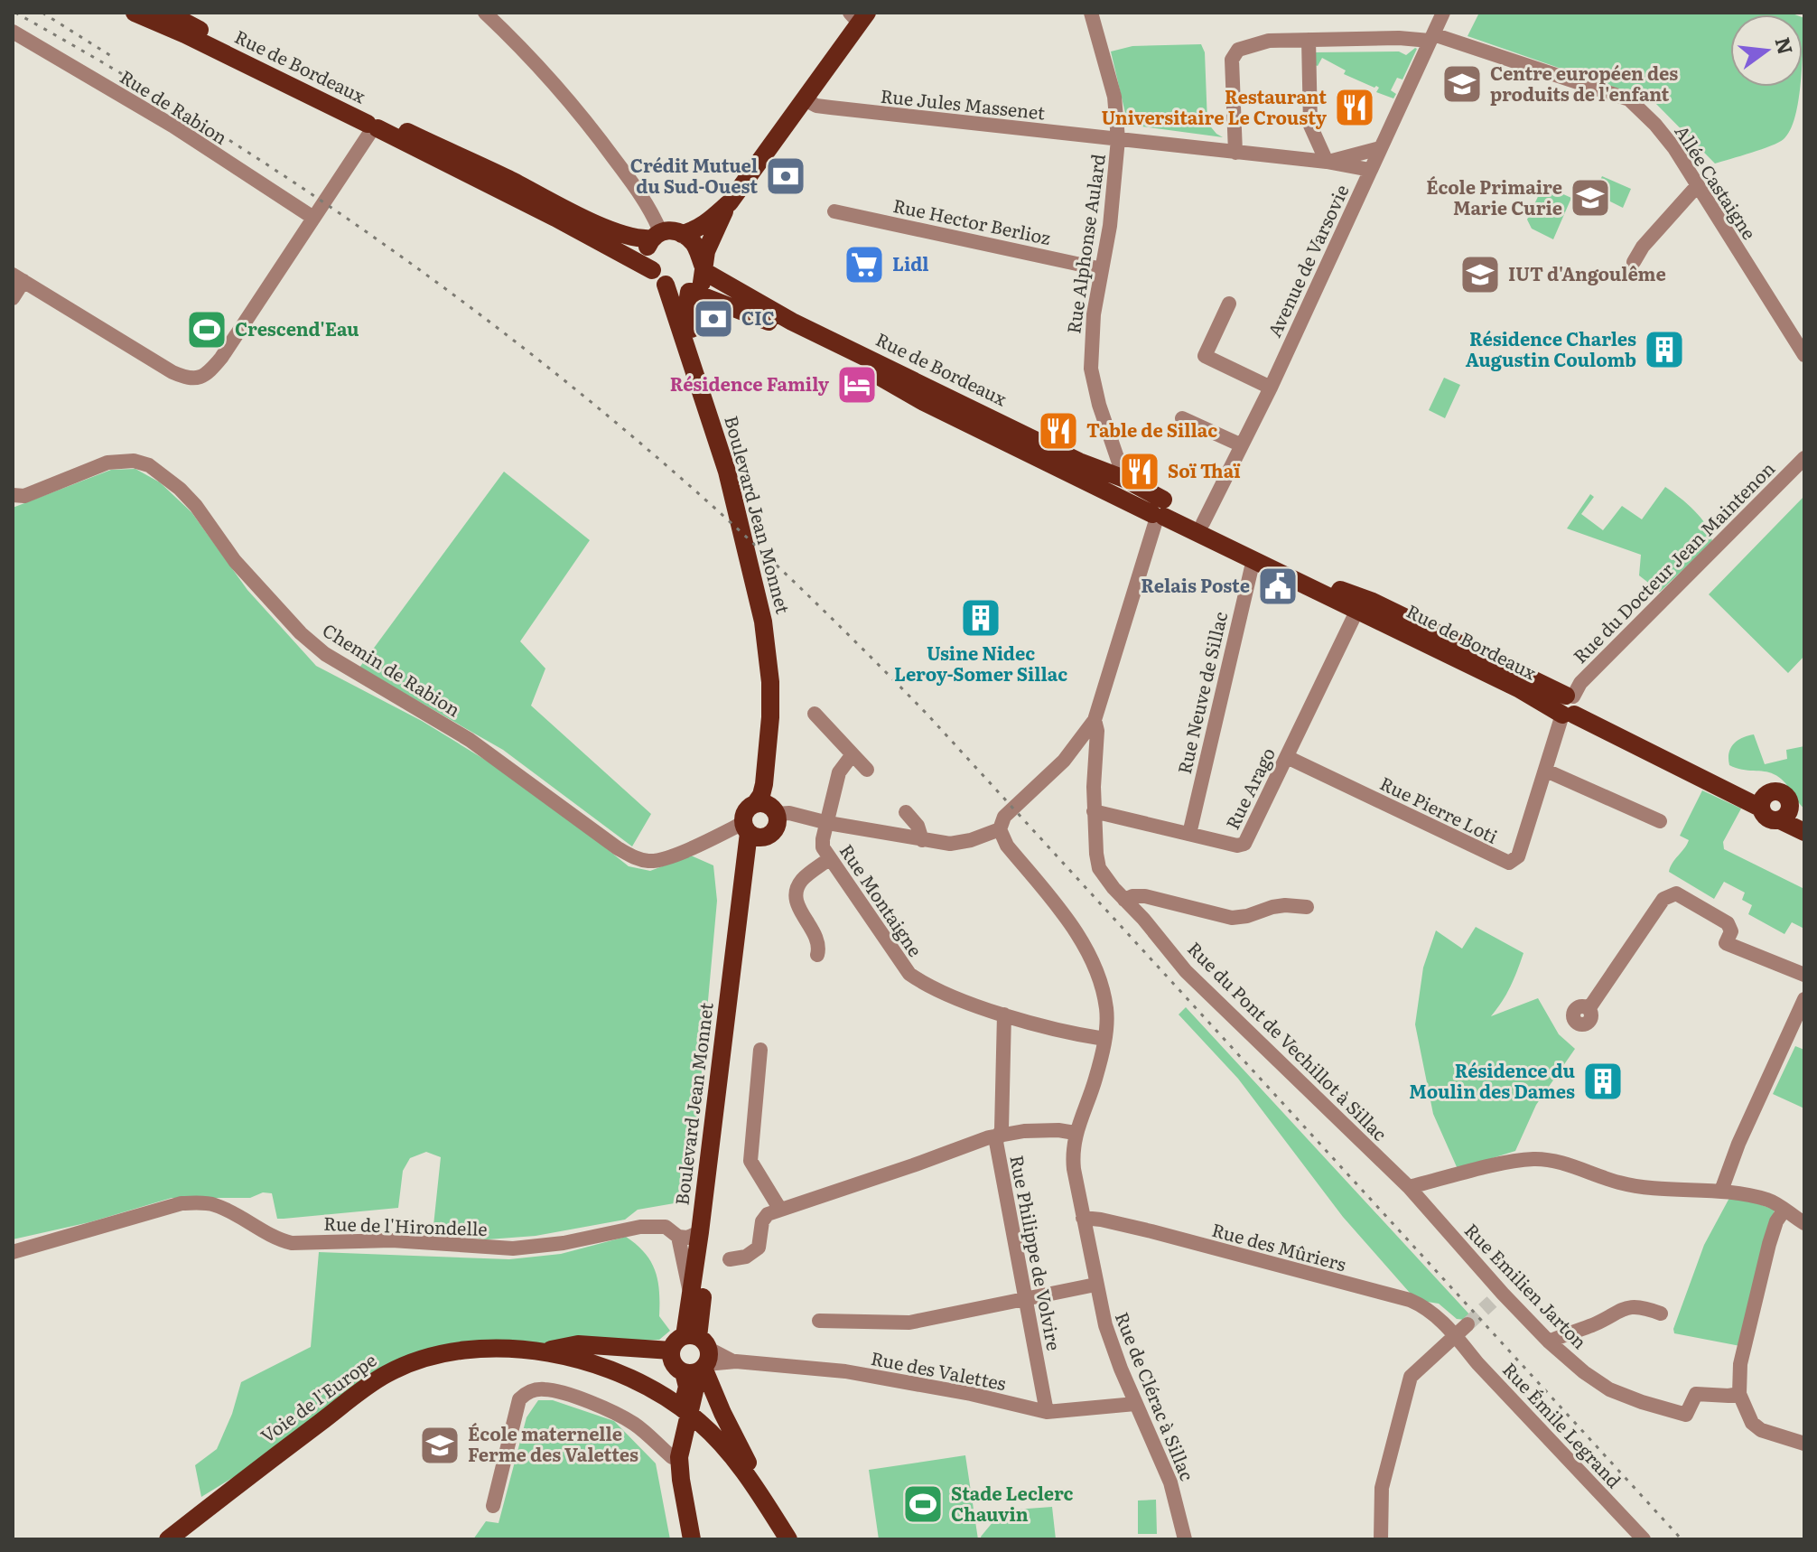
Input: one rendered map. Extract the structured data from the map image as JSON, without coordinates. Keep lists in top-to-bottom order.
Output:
{
  "streets": {
    "main road": ["Rue de Bordeaux", "Boulevard Jean Monnet", "Voie de l'Europe"],
    "street": [
      "Rue Jules Massenet",
      "Rue de Rabion",
      "Allée Castaigne",
      "Rue Hector Berlioz",
      "Rue Alphonse Aulard",
      "Avenue de Varsovie",
      "Rue du Docteur Jean Maintenon",
      "Chemin de Rabion",
      "Rue Neuve de Sillac",
      "Rue Arago",
      "Rue Pierre Loti",
      "Rue Montaigne",
      "Rue du Pont de Vechillot à Sillac",
      "Rue de l'Hirondelle",
      "Rue des Mûriers",
      "Rue Philippe de Volvire",
      "Rue Emilien Jarton",
      "Rue des Valettes",
      "Rue de Clérac à Sillac",
      "Rue Émile Legrand"
    ]
  },
  "crossings": [
    ["Rue de Bordeaux", "Rue Alphonse Aulard"],
    ["Rue de Bordeaux", "Avenue de Varsovie"],
    ["Rue de Bordeaux", "Boulevard Jean Monnet"],
    ["Rue de Bordeaux", "Rue du Docteur Jean Maintenon"],
    ["Rue de Bordeaux", "Rue Neuve de Sillac"],
    ["Rue de Bordeaux", "Rue Arago"],
    ["Rue de Bordeaux", "Rue Pierre Loti"],
    ["Rue Jules Massenet", "Allée Castaigne"],
    ["Rue Jules Massenet", "Rue Alphonse Aulard"],
    ["Allée Castaigne", "Avenue de Varsovie"],
    ["Rue Hector Berlioz", "Rue Alphonse Aulard"],
    ["Boulevard Jean Monnet", "Chemin de Rabion"],
    ["Boulevard Jean Monnet", "Rue de l'Hirondelle"],
    ["Boulevard Jean Monnet", "Rue des Valettes"],
    ["Rue du Docteur Jean Maintenon", "Rue Pierre Loti"],
    ["Rue Neuve de Sillac", "Rue Arago"],
    ["Rue Arago", "Rue Pierre Loti"],
    ["Rue Arago", "Rue du Pont de Vechillot à Sillac"],
    ["Rue Montaigne", "Rue Philippe de Volvire"],
    ["Rue Montaigne", "Rue de Clérac à Sillac"],
    ["Rue du Pont de Vechillot à Sillac", "Rue Emilien Jarton"],
    ["Rue des Mûriers", "Rue de Clérac à Sillac"],
    ["Rue des Mûriers", "Rue Émile Legrand"],
    ["Rue Philippe de Volvire", "Rue des Valettes"],
    ["Rue des Valettes", "Rue de Clérac à Sillac"]
  ],
  "places": {
    "school or university": [
      "Centre européen des produits de l'enfant",
      "École Primaire Marie Curie",
      "IUT d'Angoulême",
      "École maternelle Ferme des Valettes"
    ],
    "restaurant": ["Restaurant Universitaire Le Crousty", "Table de Sillac", "Soï Thaï"],
    "bank": ["Crédit Mutuel du Sud-Ouest", "CIC"],
    "supermarket": ["Lidl"],
    "sports": ["Crescend'Eau", "Stade Leclerc Chauvin"],
    "building": ["Résidence Charles Augustin Coulomb", "Usine Nidec Leroy-Somer Sillac", "Résidence du Moulin des Dames"],
    "hotel": ["Résidence Family"],
    "public building": ["Relais Poste"]
  },
  "north": "right"
}
